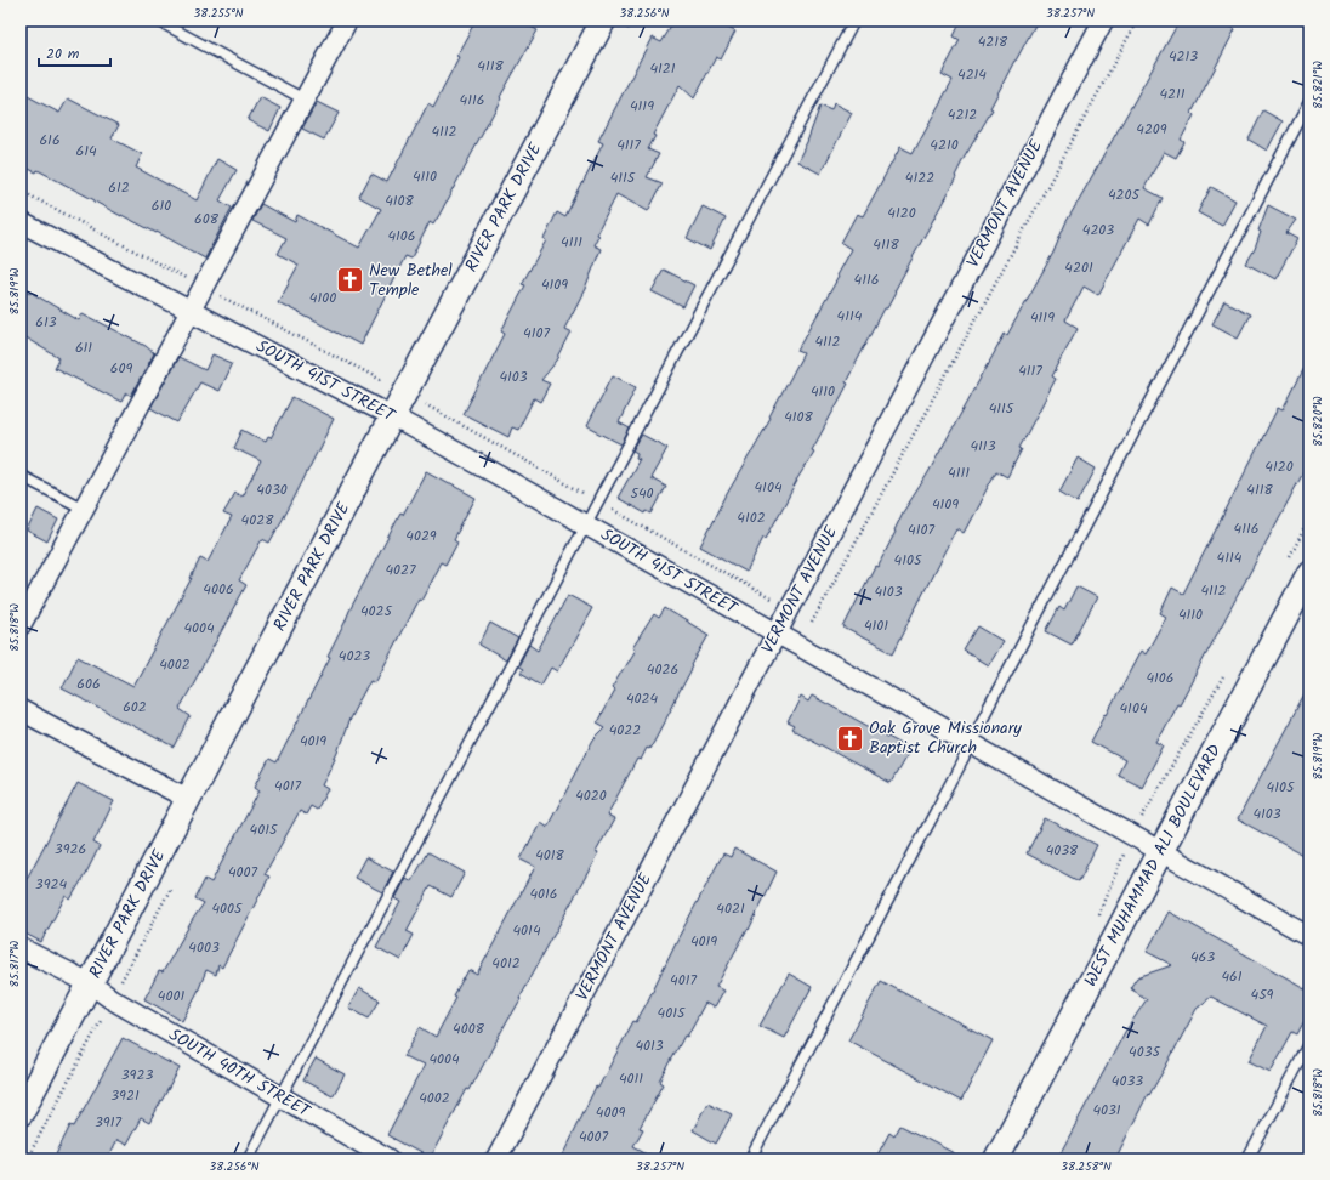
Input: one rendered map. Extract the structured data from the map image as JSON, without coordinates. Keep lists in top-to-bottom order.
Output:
{
  "streets": {
    "street": [
      "VERMONT AVENUE",
      "RIVER PARK DRIVE",
      "SOUTH 41ST STREET",
      "WEST MUHAMMAD ALI BOULEVARD",
      "SOUTH 40TH STREET"
    ]
  },
  "crossings": [
    ["VERMONT AVENUE", "SOUTH 41ST STREET"],
    ["RIVER PARK DRIVE", "SOUTH 41ST STREET"],
    ["RIVER PARK DRIVE", "SOUTH 40TH STREET"],
    ["SOUTH 41ST STREET", "WEST MUHAMMAD ALI BOULEVARD"]
  ],
  "places": {
    "church": ["New Bethel Temple", "Oak Grove Missionary Baptist Church"]
  },
  "house_numbers": [
    "4218",
    "4213",
    "4118",
    "4121",
    "4214",
    "4211",
    "4116",
    "4119",
    "4212",
    "4209",
    "4112",
    "616",
    "4117",
    "4210",
    "614",
    "4110",
    "4115",
    "4122",
    "612",
    "4205",
    "4108",
    "610",
    "4120",
    "608",
    "4203",
    "4106",
    "4111",
    "4118",
    "4201",
    "4116",
    "4109",
    "4100",
    "4114",
    "4119",
    "613",
    "4107",
    "4112",
    "611",
    "609",
    "4117",
    "4103",
    "4110",
    "4115",
    "4108",
    "4113",
    "4120",
    "4111",
    "4104",
    "4030",
    "4118",
    "540",
    "4109",
    "4102",
    "4028",
    "4116",
    "4107",
    "4029",
    "4114",
    "4105",
    "4027",
    "4006",
    "4112",
    "4103",
    "4025",
    "4110",
    "4101",
    "4004",
    "4023",
    "4002",
    "4026",
    "4106",
    "606",
    "4024",
    "602",
    "4104",
    "4022",
    "4019",
    "4017",
    "4105",
    "4020",
    "4103",
    "4015",
    "3926",
    "4038",
    "4018",
    "4007",
    "3924",
    "4016",
    "4005",
    "4021",
    "4014",
    "4019",
    "4003",
    "463",
    "4012",
    "461",
    "4017",
    "459",
    "4001",
    "4015",
    "4008",
    "4013",
    "4035",
    "4004",
    "3923",
    "4011",
    "4033",
    "3921",
    "4002",
    "4031",
    "4009",
    "3917",
    "4007"
  ],
  "scale_bar": "20 m",
  "coordinates": [
    "38.255°N",
    "38.256°N",
    "38.257°N",
    "85.821°W",
    "85.819°W",
    "85.820°W",
    "85.818°W",
    "85.817°W",
    "38.258°N"
  ]
}
